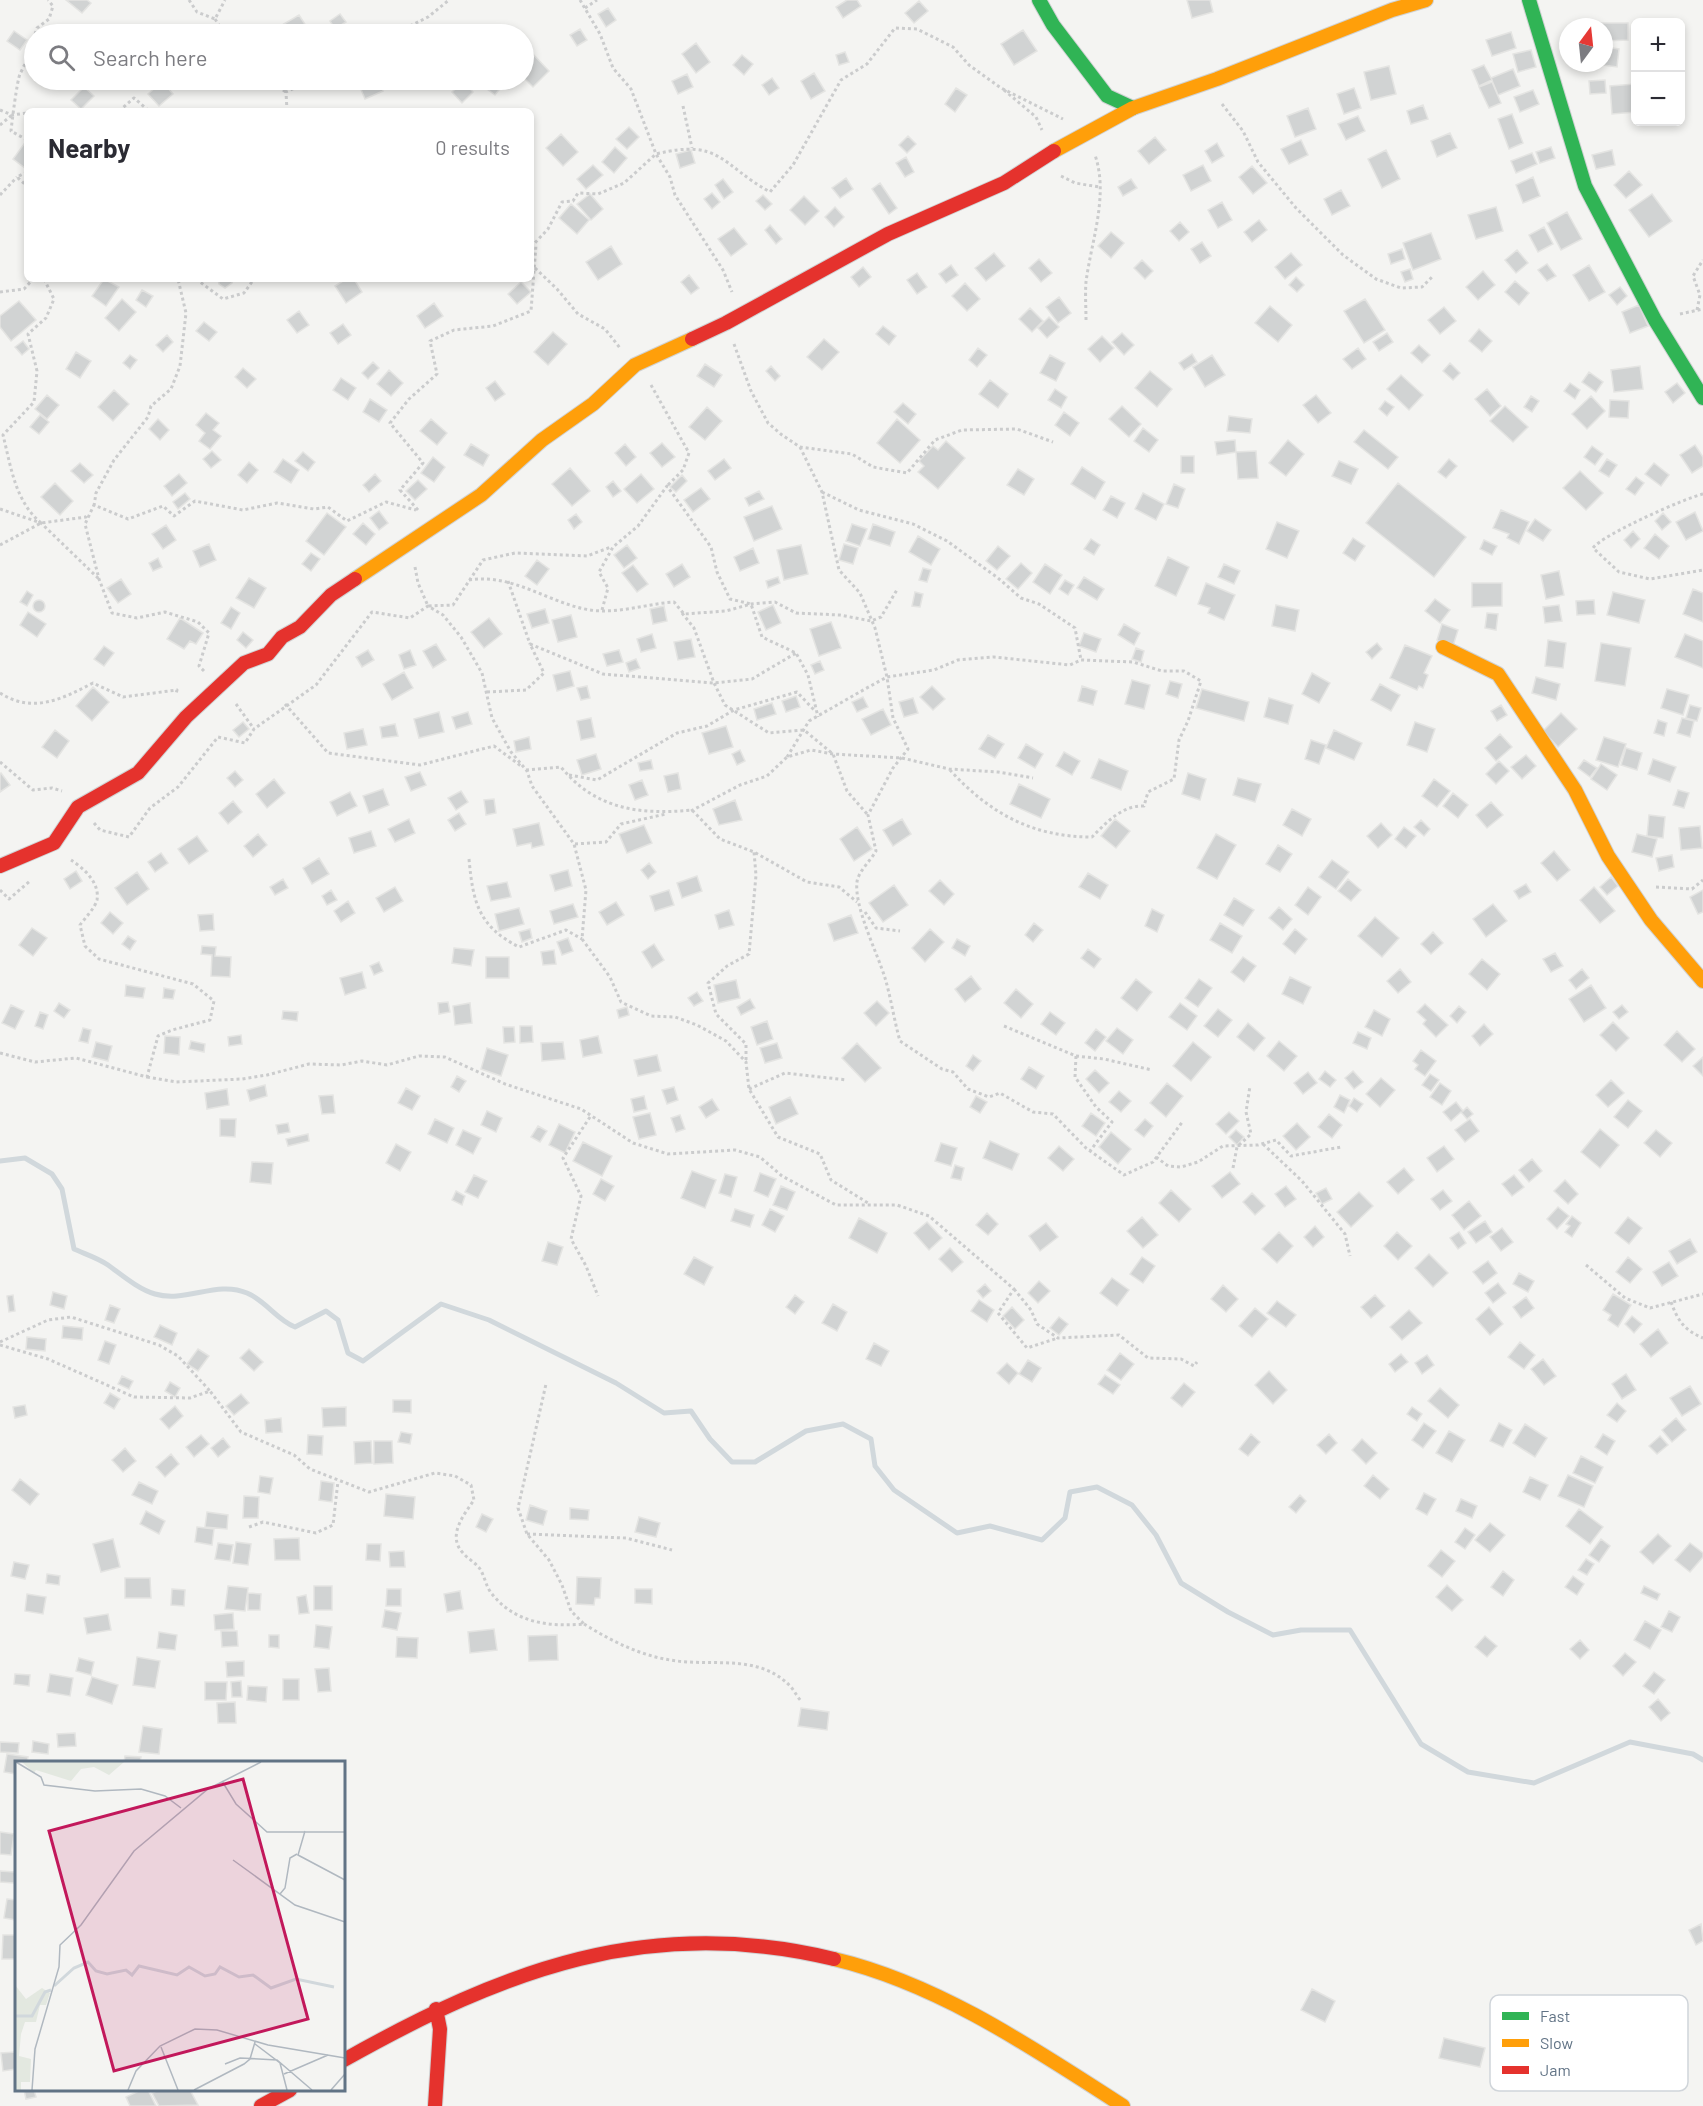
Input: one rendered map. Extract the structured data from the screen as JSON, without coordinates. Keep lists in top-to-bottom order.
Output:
{
  "legend": ["Fast", "Slow", "Jam"],
  "north": "top",
  "page": {
    "map_buttons": ["+", "−"],
    "search": "Search here",
    "heading": ["Nearby", "0 results"]
  }
}
